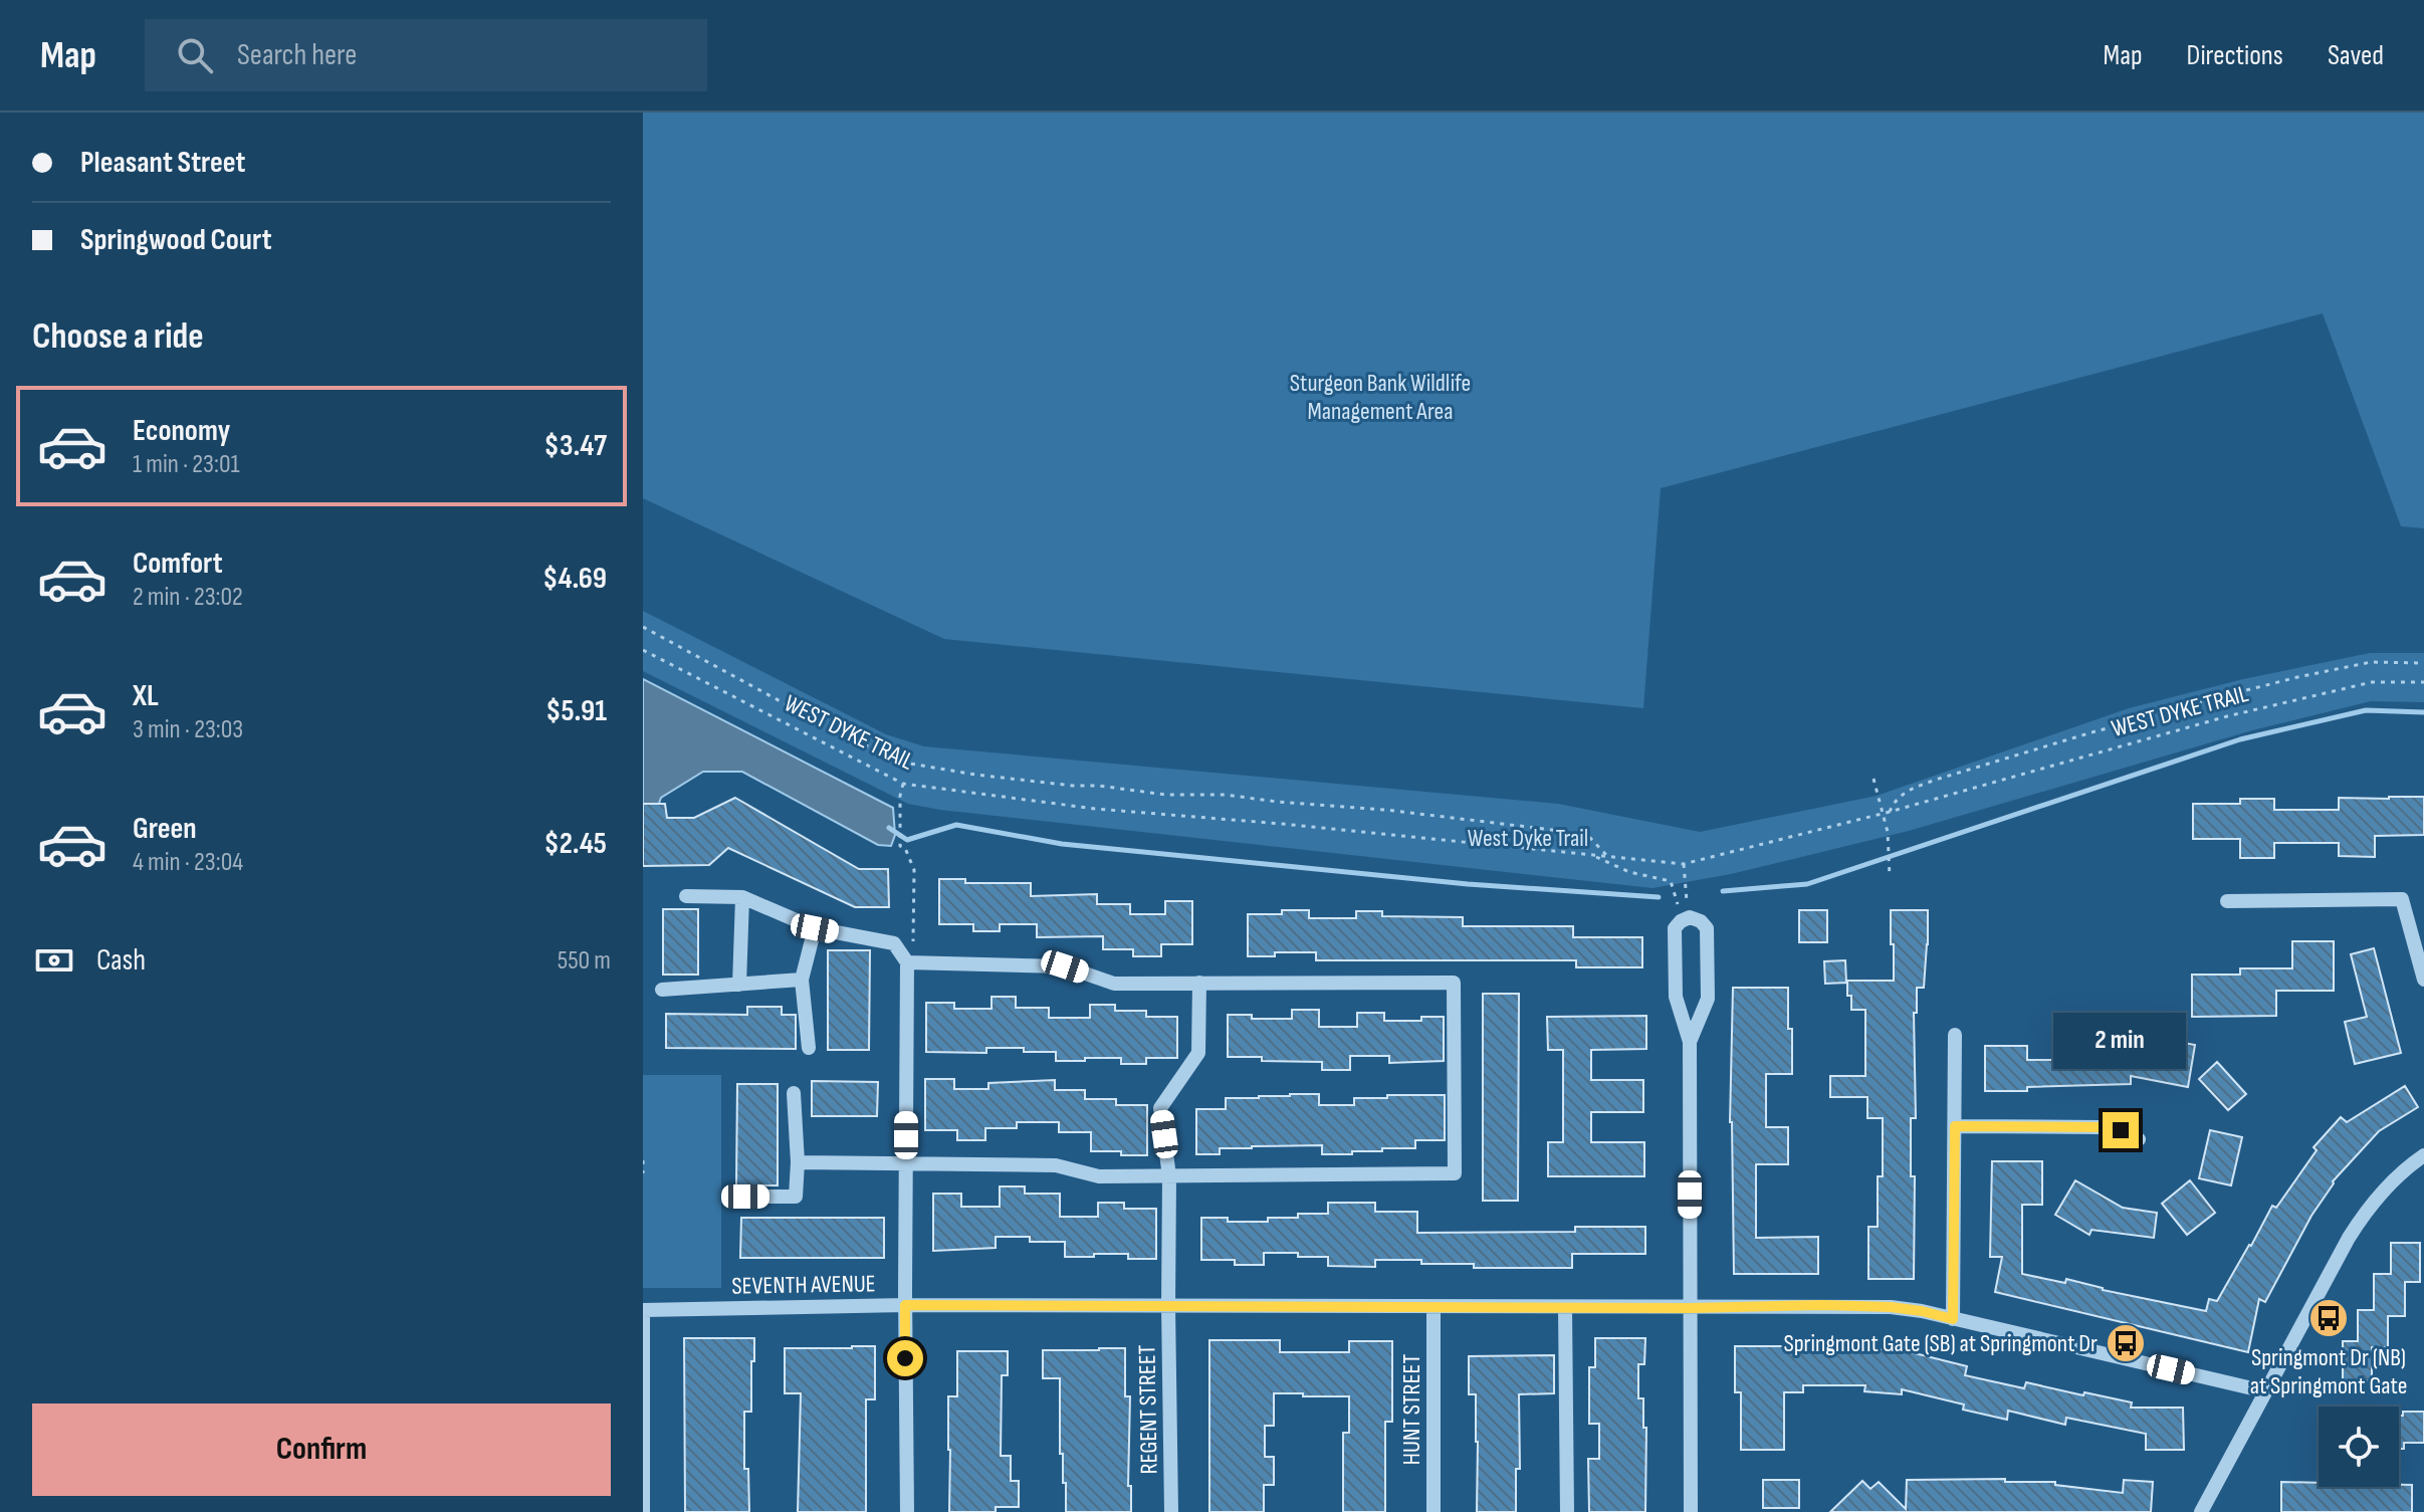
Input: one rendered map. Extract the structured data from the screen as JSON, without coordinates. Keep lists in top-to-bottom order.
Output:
{
  "streets": {
    "street": ["SEVENTH AVENUE", "REGENT STREET", "HUNT STREET"],
    "path": ["WEST DYKE TRAIL"]
  },
  "crossings": [
    ["SEVENTH AVENUE", "REGENT STREET"],
    ["SEVENTH AVENUE", "HUNT STREET"]
  ],
  "parks": ["Sturgeon Bank Wildlife Management Area", "West Dyke Trail"],
  "places": {
    "bus stop": ["Springmont Dr (NB) at Springmont Gate", "Springmont Gate (SB) at Springmont Dr"]
  },
  "page": {
    "header": "Map",
    "search": "Search here",
    "nav": ["Map", "Directions", "Saved"],
    "banner": ["Pleasant Street", "Springwood Court"],
    "heading": "Choose a ride",
    "list": [
      {
        "name": "Economy",
        "note": "1 min · 23:01",
        "value": "$3.47"
      },
      {
        "name": "Comfort",
        "note": "2 min · 23:02",
        "value": "$4.69"
      },
      {
        "name": "XL",
        "note": "3 min · 23:03",
        "value": "$5.91"
      },
      {
        "name": "Green",
        "note": "4 min · 23:04",
        "value": "$2.45"
      }
    ],
    "pay": ["Cash", "550 m"],
    "bubble": "2 min",
    "buttons": "Confirm"
  }
}
